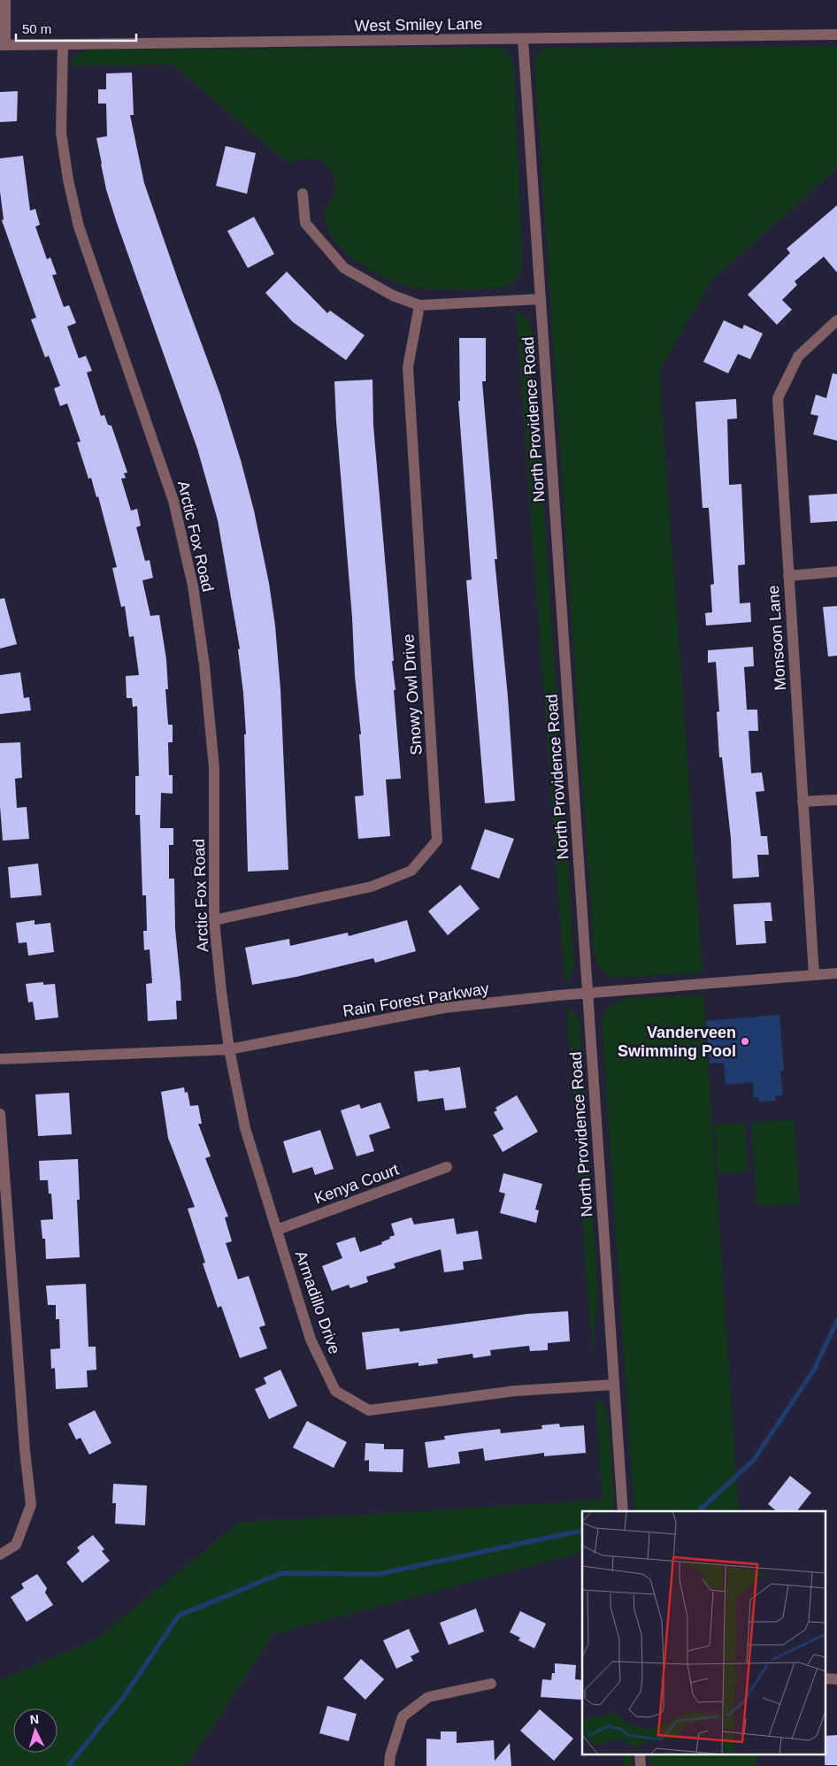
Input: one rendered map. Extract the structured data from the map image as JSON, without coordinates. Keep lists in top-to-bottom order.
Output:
{
  "streets": {
    "street": [
      "West Smiley Lane",
      "North Providence Road",
      "Arctic Fox Road",
      "Monsoon Lane",
      "Snowy Owl Drive",
      "Rain Forest Parkway",
      "Kenya Court",
      "Armadillo Drive"
    ]
  },
  "crossings": [
    ["West Smiley Lane", "North Providence Road"],
    ["West Smiley Lane", "Arctic Fox Road"],
    ["North Providence Road", "Rain Forest Parkway"],
    ["North Providence Road", "Armadillo Drive"],
    ["Arctic Fox Road", "Snowy Owl Drive"],
    ["Arctic Fox Road", "Rain Forest Parkway"],
    ["Arctic Fox Road", "Armadillo Drive"],
    ["Monsoon Lane", "Rain Forest Parkway"],
    ["Rain Forest Parkway", "Armadillo Drive"],
    ["Kenya Court", "Armadillo Drive"]
  ],
  "places": ["Vanderveen Swimming Pool"],
  "scale_bar": "50 m",
  "north": "top"
}
